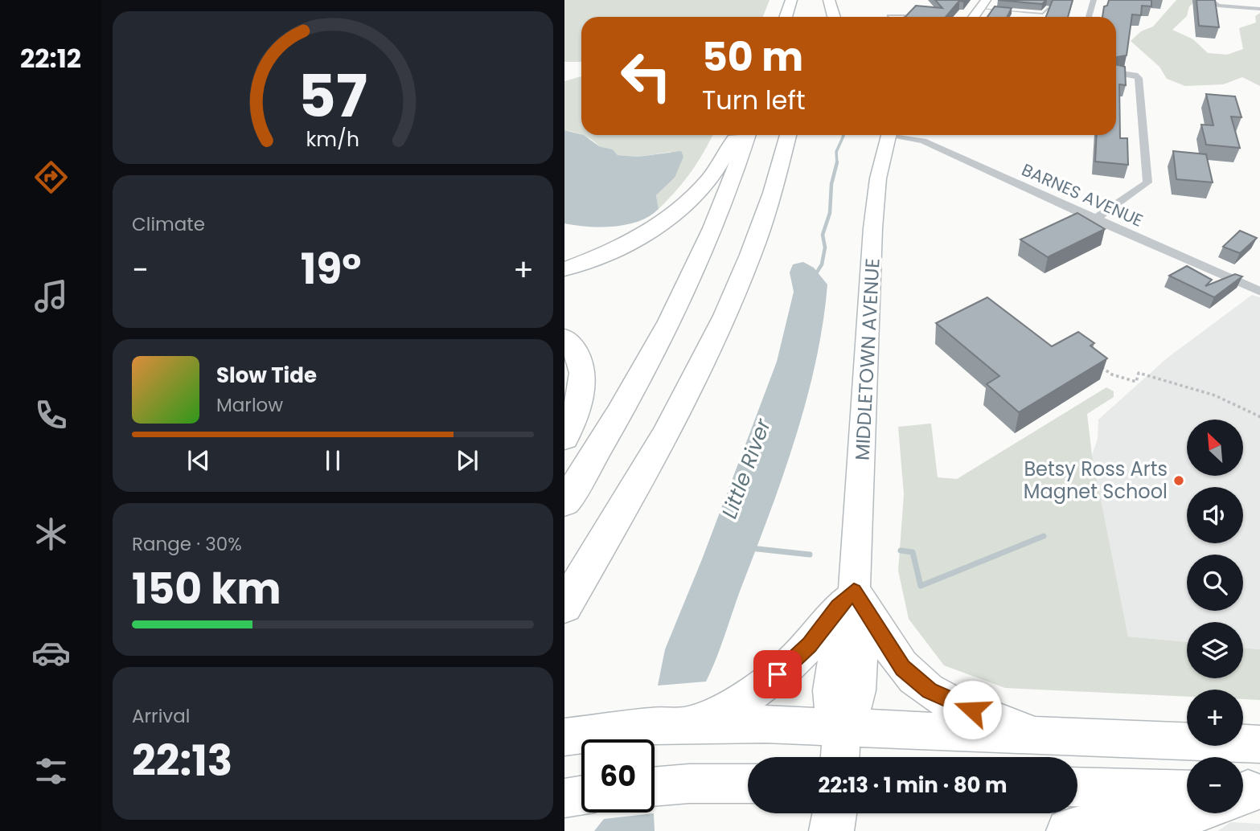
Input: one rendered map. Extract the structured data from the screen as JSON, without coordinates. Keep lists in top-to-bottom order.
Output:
{
  "streets": {
    "main road": ["MIDDLETOWN AVENUE"],
    "street": ["BARNES AVENUE"]
  },
  "water": ["Little River"],
  "places": ["Betsy Ross Arts Magnet School"],
  "north": "top left",
  "page": {
    "tabs": "22:12",
    "turn": ["50 m", "Turn left"],
    "tile": [
      "Climate",
      ["Range · 30%", "150 km"],
      ["Arrival", "22:13"]
    ],
    "heat": ["−", "19°", "+"],
    "song": ["Slow Tide", "Marlow"],
    "map_buttons": ["+", "−"],
    "limit": "60",
    "trip": "22:13 · 1 min · 80 m",
    "gauge": ["57", "km/h"]
  }
}
